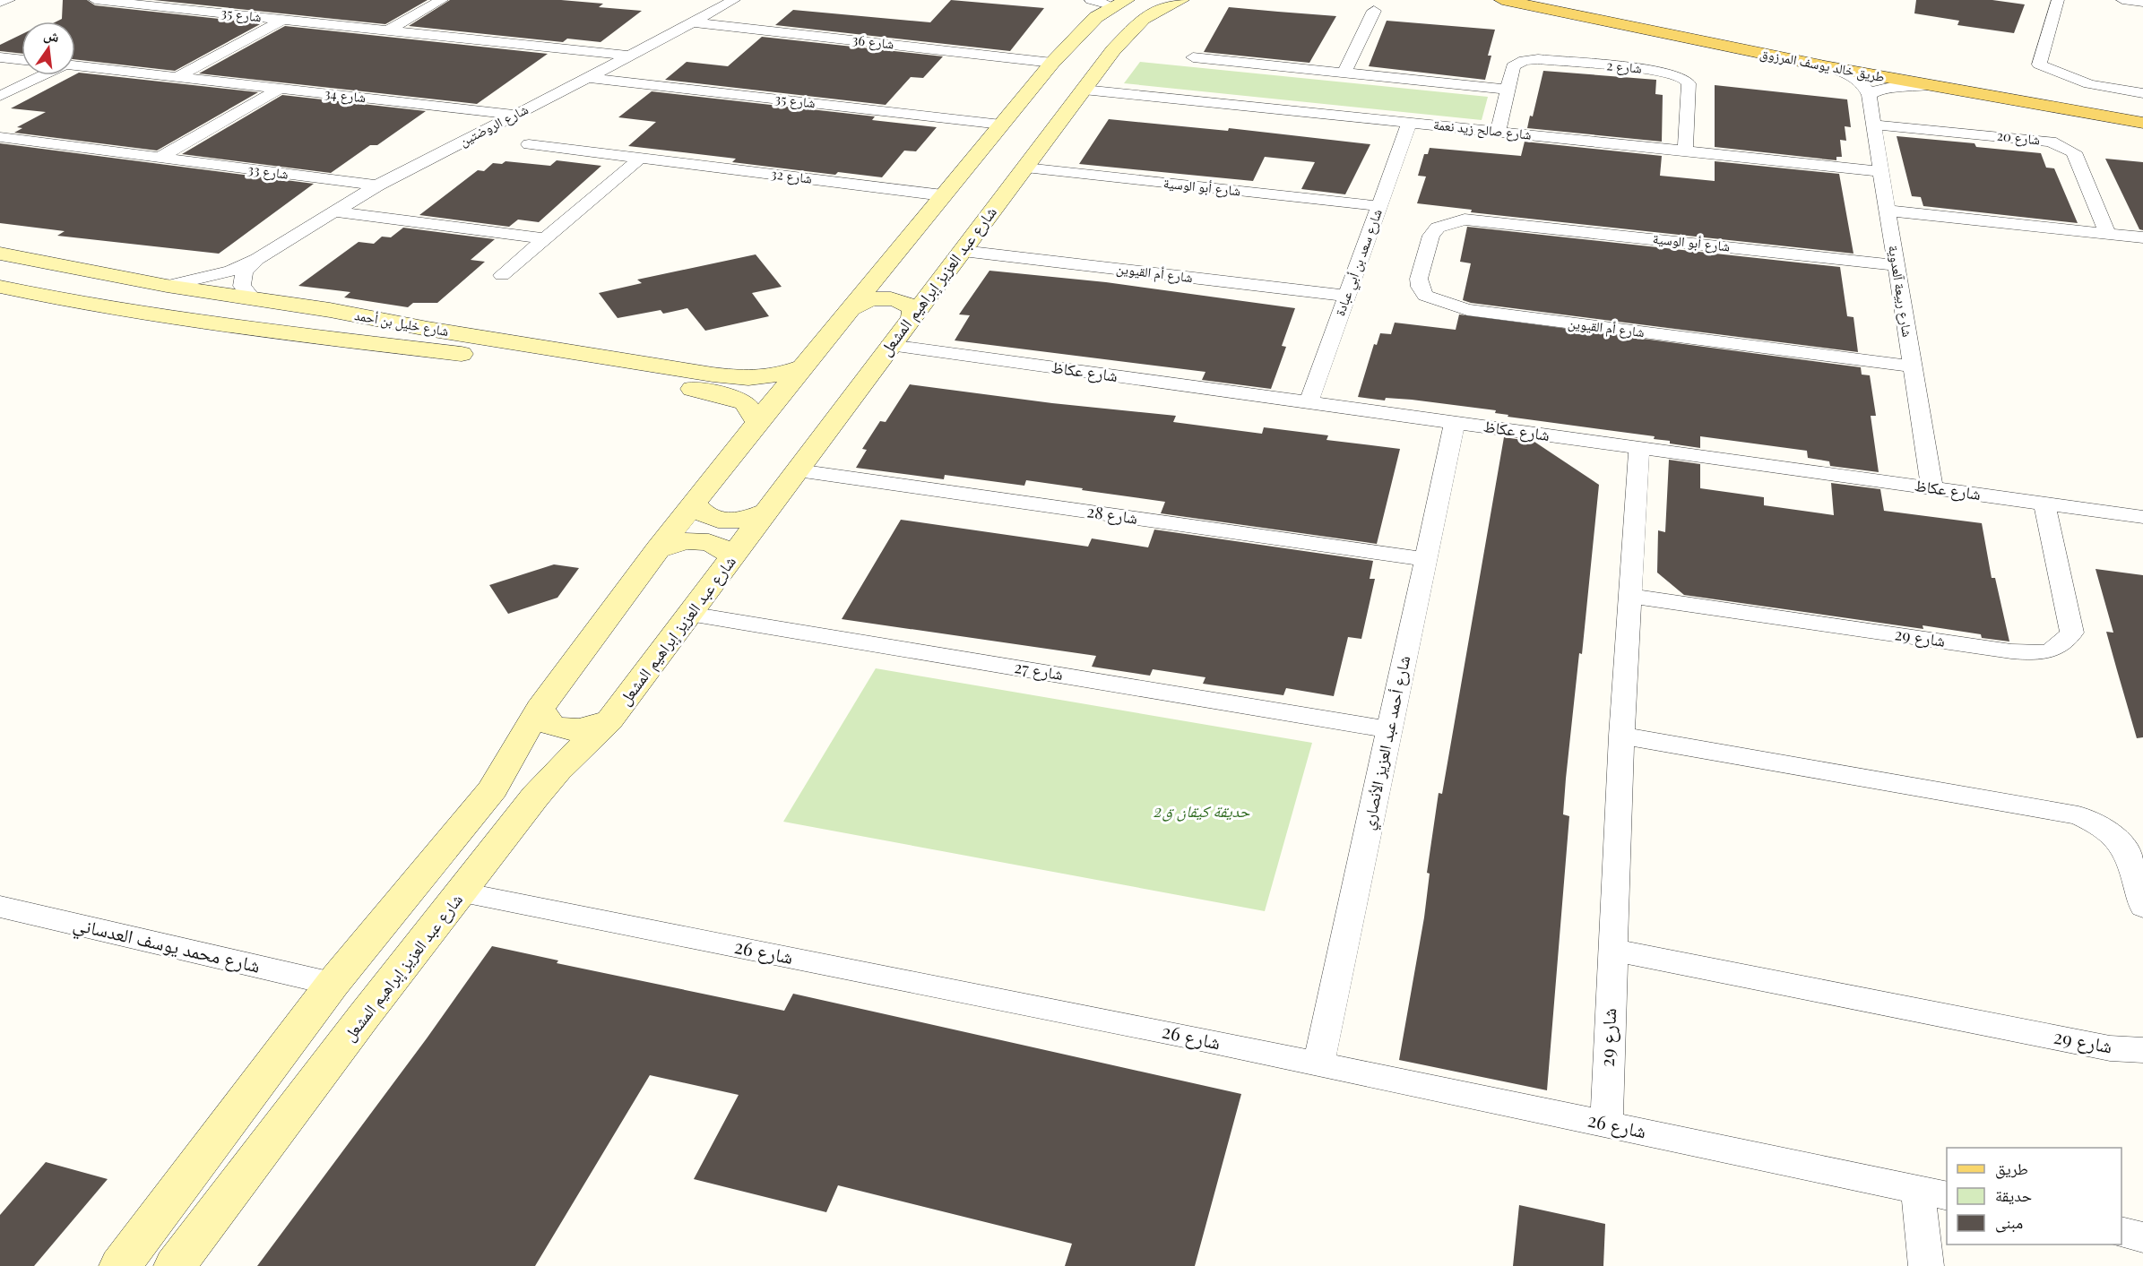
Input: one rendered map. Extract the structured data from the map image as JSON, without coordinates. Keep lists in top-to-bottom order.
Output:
{
  "streets": {
    "main road": ["طريق خالد يوسف المرزوق", "شارع عبد العزيز إبراهيم المشعل", "شارع خليل بن أحمد"],
    "street": [
      "شارع 35",
      "شارع 36",
      "شارع 2",
      "شارع 34",
      "شارع الروضتين",
      "شارع صالح زيد نعمة",
      "شارع 20",
      "شارع 33",
      "شارع 32",
      "شارع أبو الوسية",
      "شارع سعد بن أبي عبادة",
      "شارع أم القيوين",
      "شارع ربيعة آلعدوية",
      "شارع عكاظ",
      "شارع 28",
      "شارع 29",
      "شارع 27",
      "شارع أحمد عبد العزيز الأنصاري",
      "شارع محمد يوسف العدساني",
      "شارع 26"
    ]
  },
  "crossings": [
    ["شارع 35", "شارع الروضتين"],
    ["شارع 36", "شارع الروضتين"],
    ["شارع 2", "شارع صالح زيد نعمة"],
    ["شارع 34", "شارع الروضتين"],
    ["شارع الروضتين", "شارع 33"],
    ["شارع الروضتين", "شارع خليل بن أحمد"],
    ["شارع صالح زيد نعمة", "شارع سعد بن أبي عبادة"],
    ["شارع صالح زيد نعمة", "شارع عبد العزيز إبراهيم المشعل"],
    ["شارع صالح زيد نعمة", "شارع ربيعة آلعدوية"],
    ["شارع 20", "شارع ربيعة آلعدوية"],
    ["شارع أبو الوسية", "شارع سعد بن أبي عبادة"],
    ["شارع أبو الوسية", "شارع أم القيوين"],
    ["شارع أبو الوسية", "شارع عبد العزيز إبراهيم المشعل"],
    ["شارع أبو الوسية", "شارع ربيعة آلعدوية"],
    ["شارع سعد بن أبي عبادة", "شارع أم القيوين"],
    ["شارع سعد بن أبي عبادة", "شارع عكاظ"],
    ["شارع أم القيوين", "شارع عبد العزيز إبراهيم المشعل"],
    ["شارع أم القيوين", "شارع ربيعة آلعدوية"],
    ["شارع عبد العزيز إبراهيم المشعل", "شارع عكاظ"],
    ["شارع عبد العزيز إبراهيم المشعل", "شارع 28"],
    ["شارع عبد العزيز إبراهيم المشعل", "شارع 27"],
    ["شارع عبد العزيز إبراهيم المشعل", "شارع 26"],
    ["شارع ربيعة آلعدوية", "شارع عكاظ"],
    ["شارع عكاظ", "شارع 29"],
    ["شارع عكاظ", "شارع أحمد عبد العزيز الأنصاري"],
    ["شارع 28", "شارع أحمد عبد العزيز الأنصاري"],
    ["شارع 29", "شارع 26"],
    ["شارع 27", "شارع أحمد عبد العزيز الأنصاري"],
    ["شارع أحمد عبد العزيز الأنصاري", "شارع 26"]
  ],
  "parks": ["حديقة كيقان ق2"],
  "legend": ["طريق", "حديقة", "مبنى"],
  "north": "top"
}
